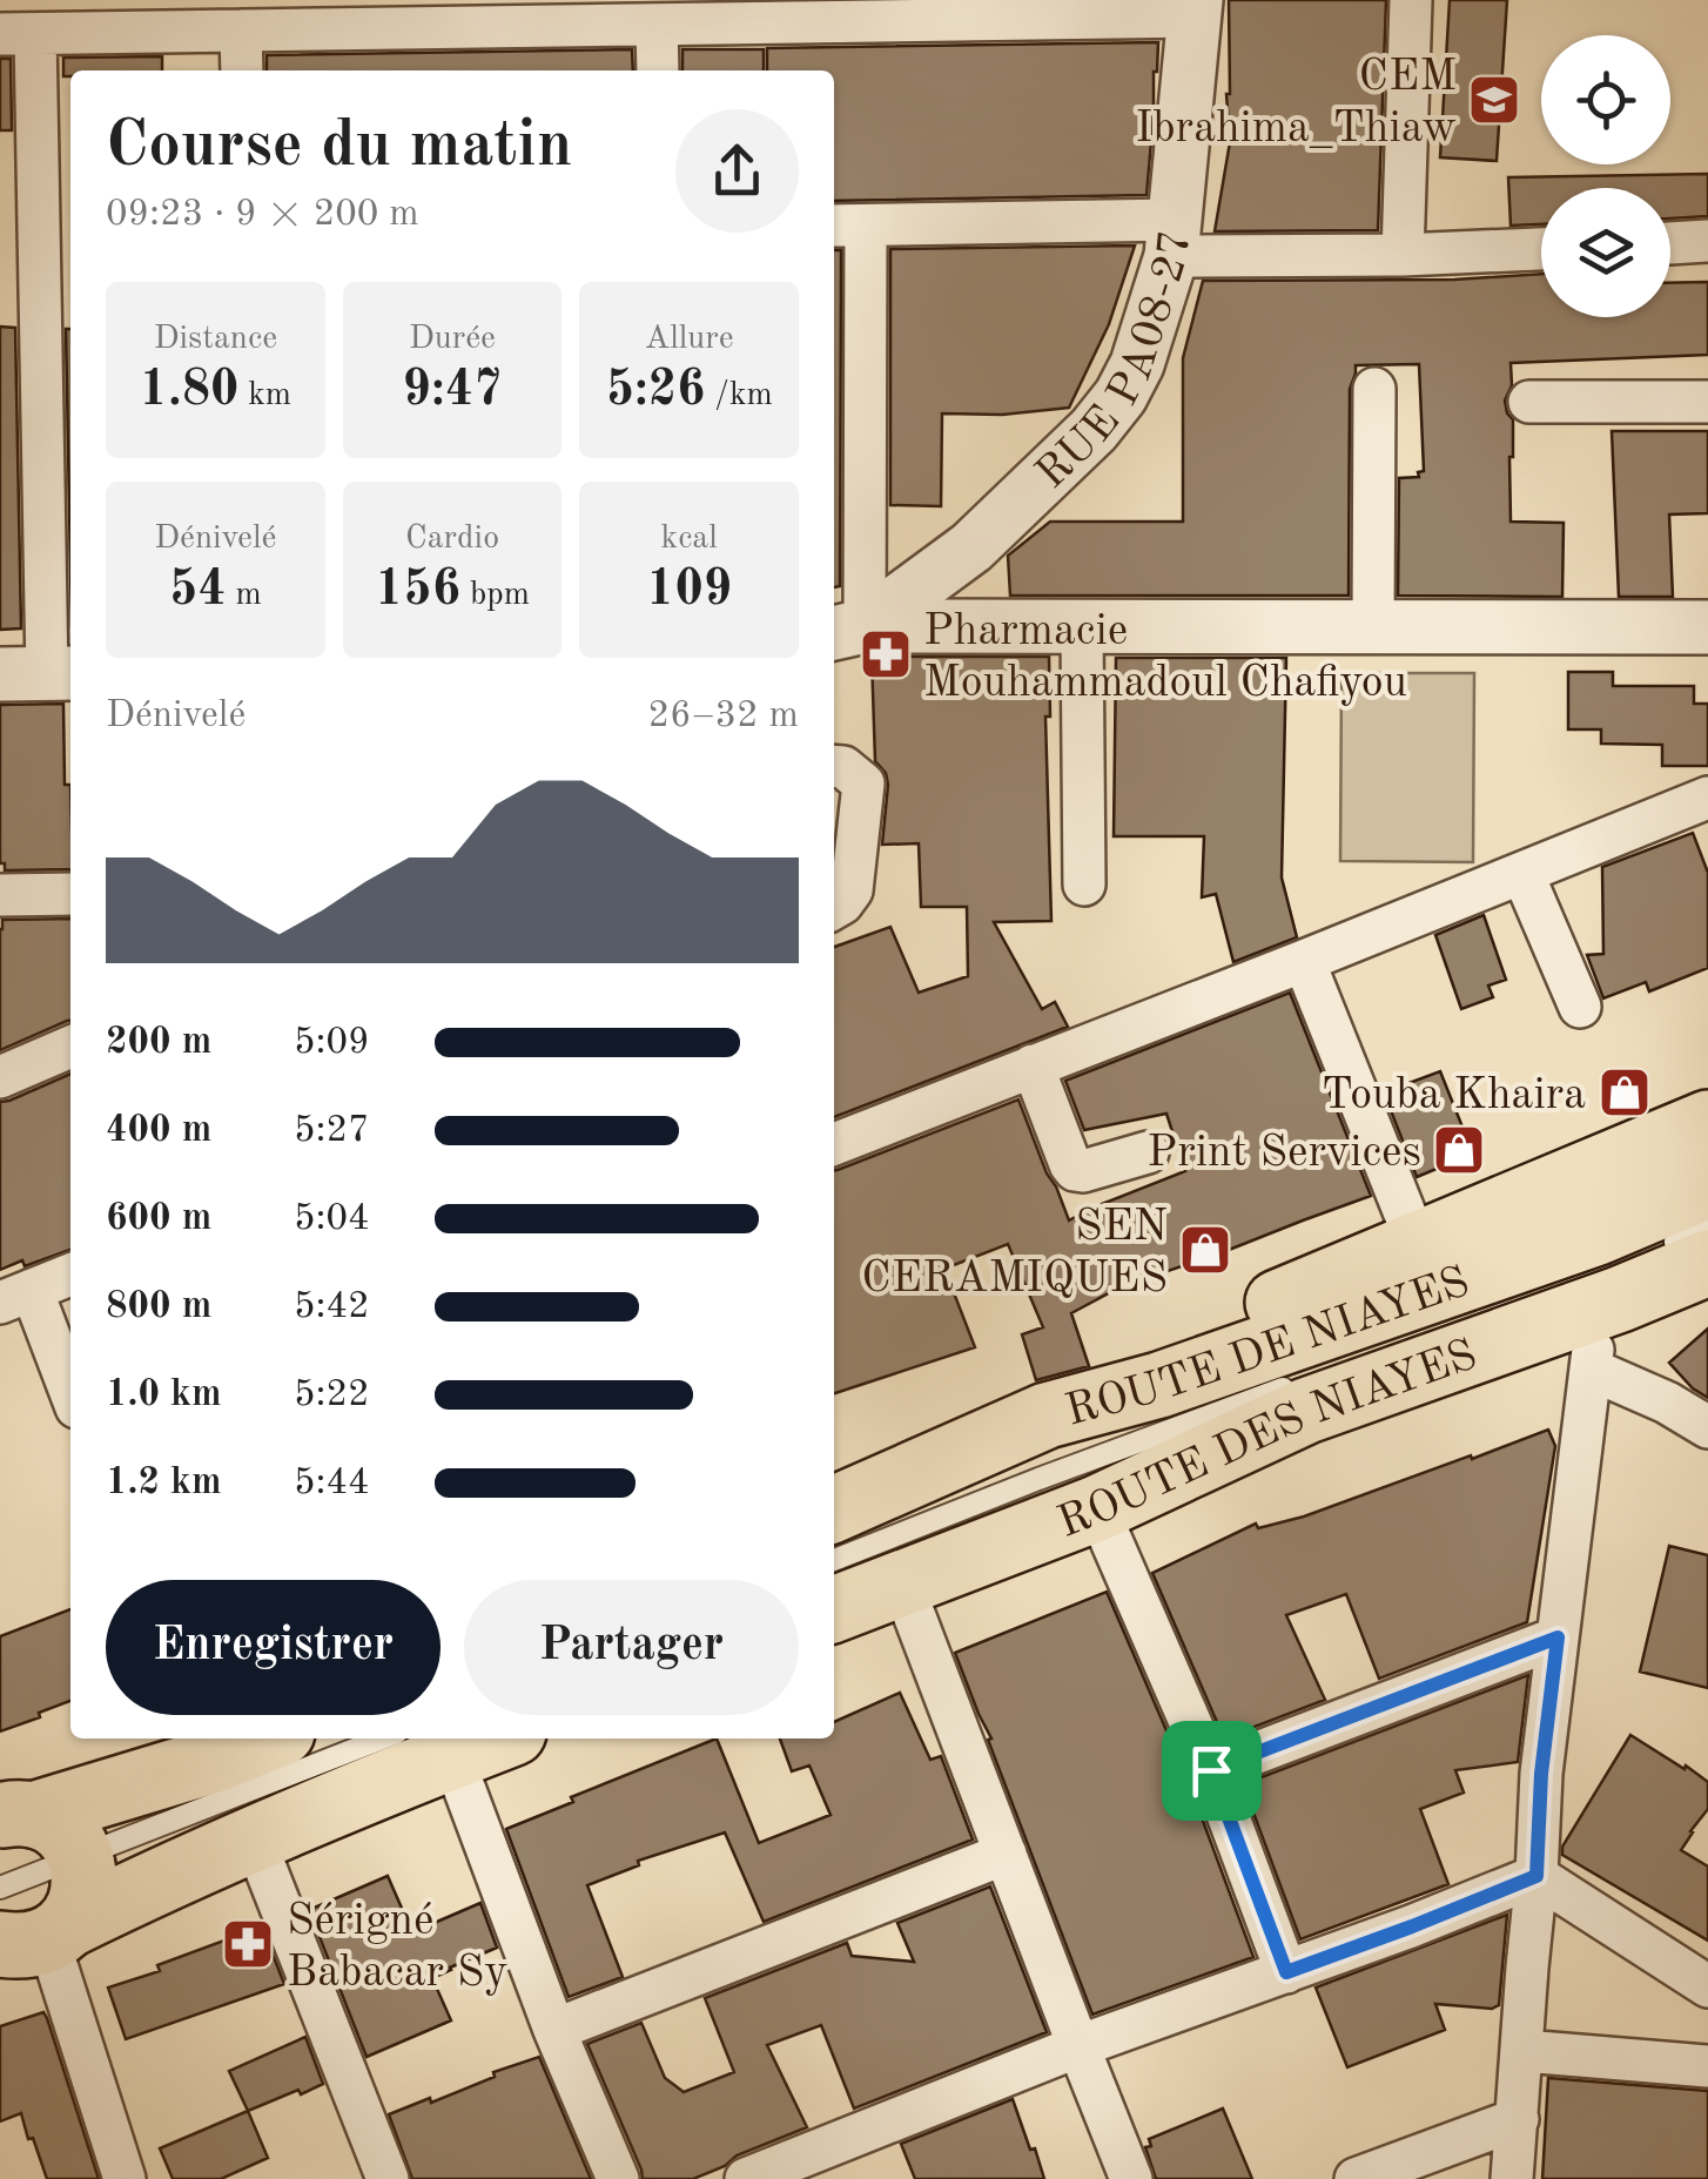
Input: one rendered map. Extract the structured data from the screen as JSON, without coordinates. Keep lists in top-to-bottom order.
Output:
{
  "streets": {
    "main road": ["ROUTE DE NIAYES", "ROUTE DES NIAYES"],
    "street": ["RUE PA08-27"]
  },
  "places": {
    "school or university": ["CEM Ibrahima_Thiaw"],
    "pharmacy": ["Pharmacie Mouhammadoul Chafiyou", "Sérigné Babacar Sy"],
    "shop": ["Touba Khaira", "Print Services", "SEN CERAMIQUES"]
  },
  "page": {
    "heading": ["Course du matin", "09:23 · 9 × 200 m"],
    "stats": [
      ["Distance", "1.80 km"],
      ["Durée", "9:47"],
      ["Allure", "5:26 /km"],
      ["Dénivelé", "54 m"],
      ["Cardio", "156 bpm"],
      ["kcal", "109"]
    ],
    "chart": ["Dénivelé", "26–32 m"],
    "list": [
      {
        "name": "200 m",
        "note": "5:09"
      },
      {
        "name": "400 m",
        "note": "5:27"
      },
      {
        "name": "600 m",
        "note": "5:04"
      },
      {
        "name": "800 m",
        "note": "5:42"
      },
      {
        "name": "1.0 km",
        "note": "5:22"
      },
      {
        "name": "1.2 km",
        "note": "5:44"
      }
    ],
    "buttons": ["Enregistrer", "Partager"]
  }
}
